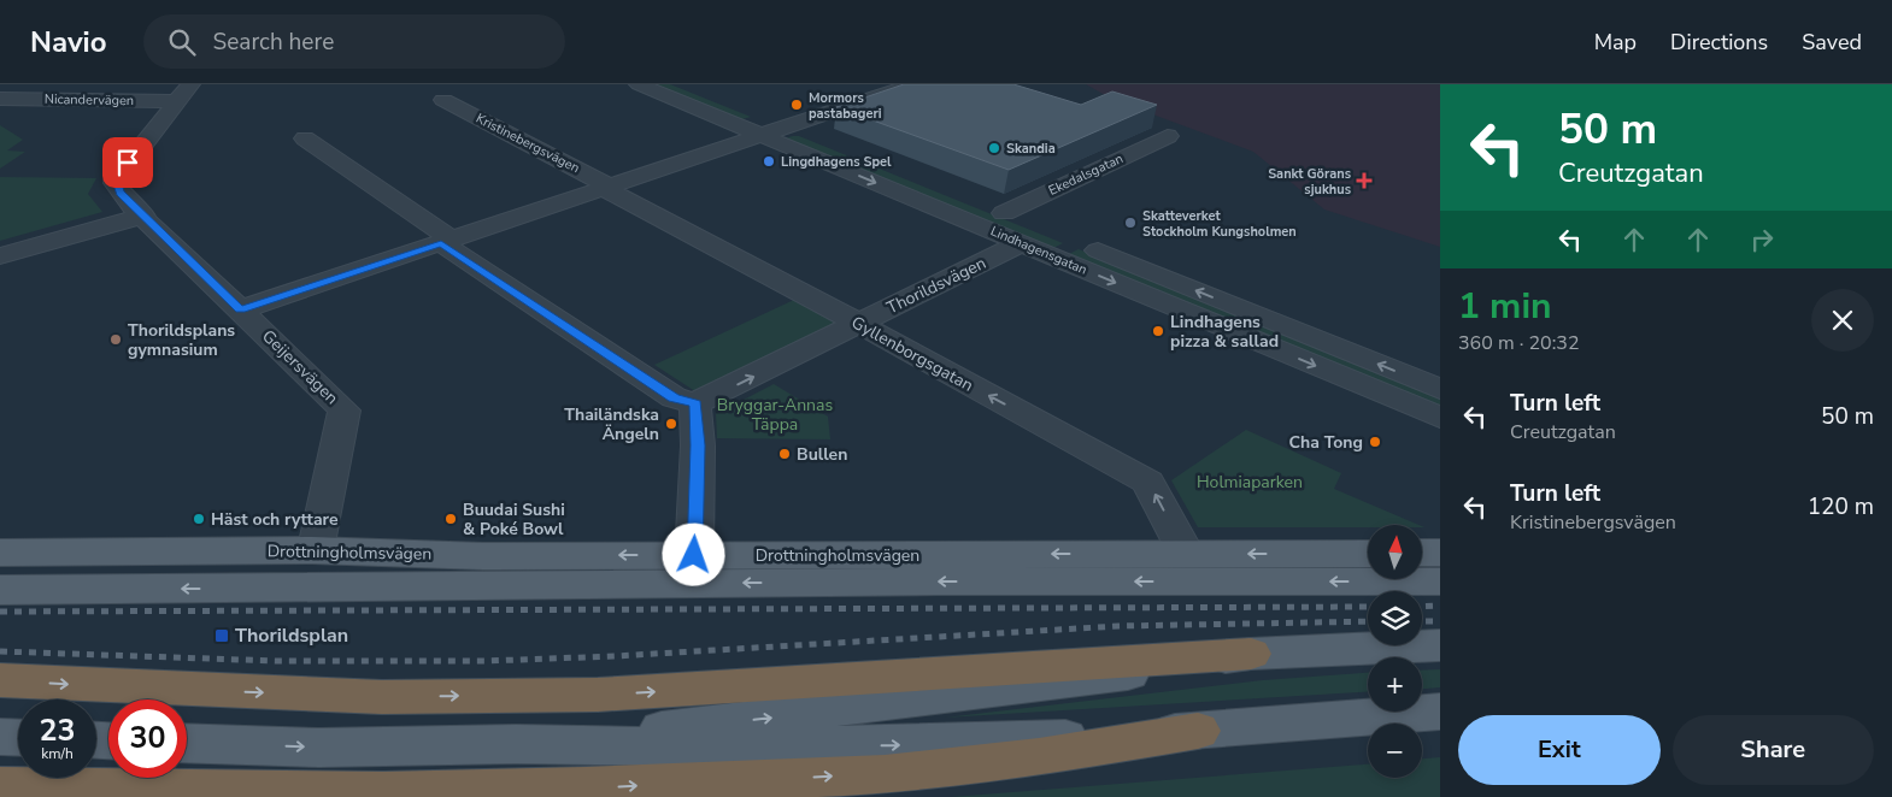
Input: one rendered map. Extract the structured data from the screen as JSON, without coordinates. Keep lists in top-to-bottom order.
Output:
{
  "streets": {
    "main road": ["Drottningholmsvägen"],
    "street": [
      "Nicandervägen",
      "Kristinebergsvägen",
      "Ekedalsgatan",
      "Lindhagensgatan",
      "Thorildsvägen",
      "Gyllenborgsgatan",
      "Geijersvägen"
    ]
  },
  "crossings": [
    ["Nicandervägen", "Geijersvägen"],
    ["Kristinebergsvägen", "Lindhagensgatan"],
    ["Kristinebergsvägen", "Gyllenborgsgatan"],
    ["Kristinebergsvägen", "Geijersvägen"],
    ["Ekedalsgatan", "Lindhagensgatan"],
    ["Lindhagensgatan", "Thorildsvägen"],
    ["Thorildsvägen", "Gyllenborgsgatan"],
    ["Gyllenborgsgatan", "Drottningholmsvägen"],
    ["Geijersvägen", "Drottningholmsvägen"]
  ],
  "one_way": ["Thorildsvägen", "Gyllenborgsgatan"],
  "parks": ["Bryggar-Annas Täppa", "Holmiaparken"],
  "places": {
    "other": [
      "Mormors pastabageri",
      "Skandia",
      "Lingdhagens Spel",
      "Skatteverket Stockholm Kungsholmen",
      "Lindhagens pizza & sallad",
      "Thorildsplans gymnasium",
      "Thailändska Ängeln",
      "Cha Tong",
      "Bullen",
      "Häst och ryttare",
      "Buudai Sushi & Poké Bowl"
    ],
    "health": ["Sankt Görans sjukhus"],
    "transit": ["Thorildsplan"]
  },
  "north": "top",
  "page": {
    "header": "Navio",
    "search": "Search here",
    "nav": ["Map", "Directions", "Saved"],
    "turn": ["50 m", "Creutzgatan"],
    "heading": ["1 min", "360 m · 20:32"],
    "list": [
      {
        "name": "Turn left",
        "note": "Creutzgatan",
        "value": "50 m"
      },
      {
        "name": "Turn left",
        "note": "Kristinebergsvägen",
        "value": "120 m"
      }
    ],
    "map_buttons": ["+", "−"],
    "speed": "23 km/h",
    "limit": "30",
    "buttons": ["Exit", "Share"]
  }
}
